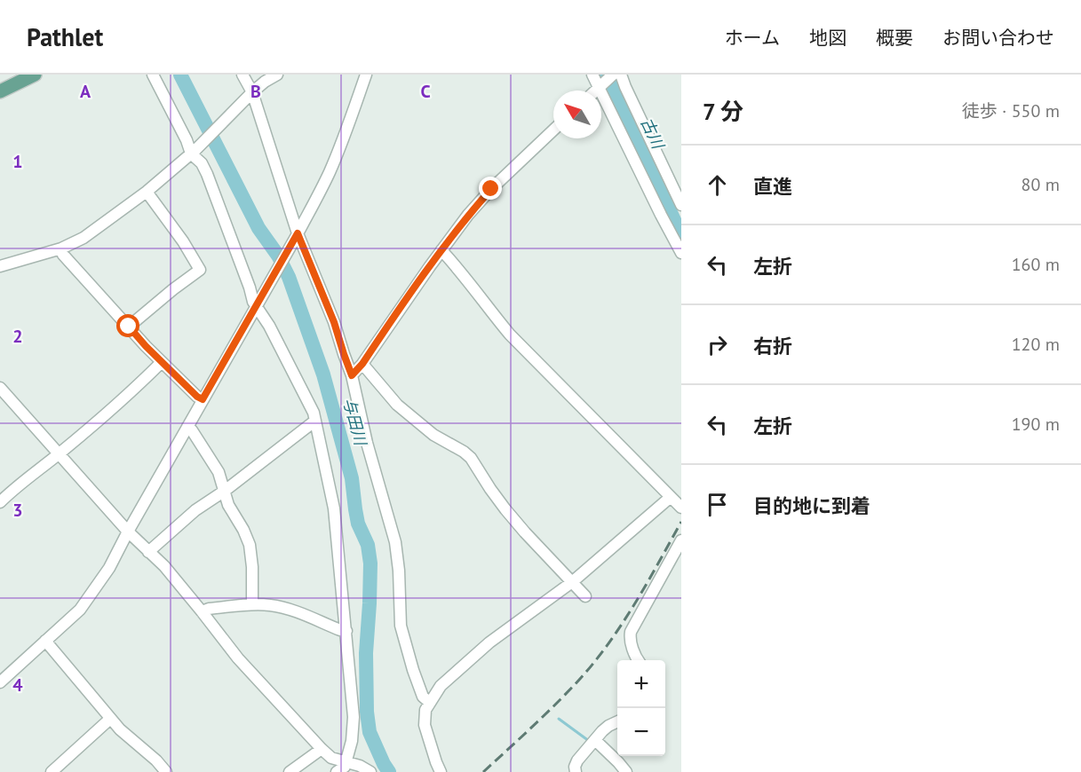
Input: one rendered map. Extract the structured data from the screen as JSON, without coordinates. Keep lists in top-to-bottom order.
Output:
{
  "water": ["古川", "与田川"],
  "north": "top left",
  "page": {
    "header": "Pathlet",
    "nav": [
      "ホーム",
      "地図",
      "概要",
      "お問い合わせ"
    ],
    "heading": ["7 分", "徒歩 · 550 m"],
    "list": [
      ["直進", "80 m"],
      ["左折", "160 m"],
      ["右折", "120 m"],
      ["左折", "190 m"],
      "目的地に到着"
    ],
    "map_buttons": ["+", "−"]
  },
  "grid": {
    "columns": ["A", "B", "C"],
    "rows": [
      "1",
      "2",
      "3",
      "4"
    ]
  }
}
